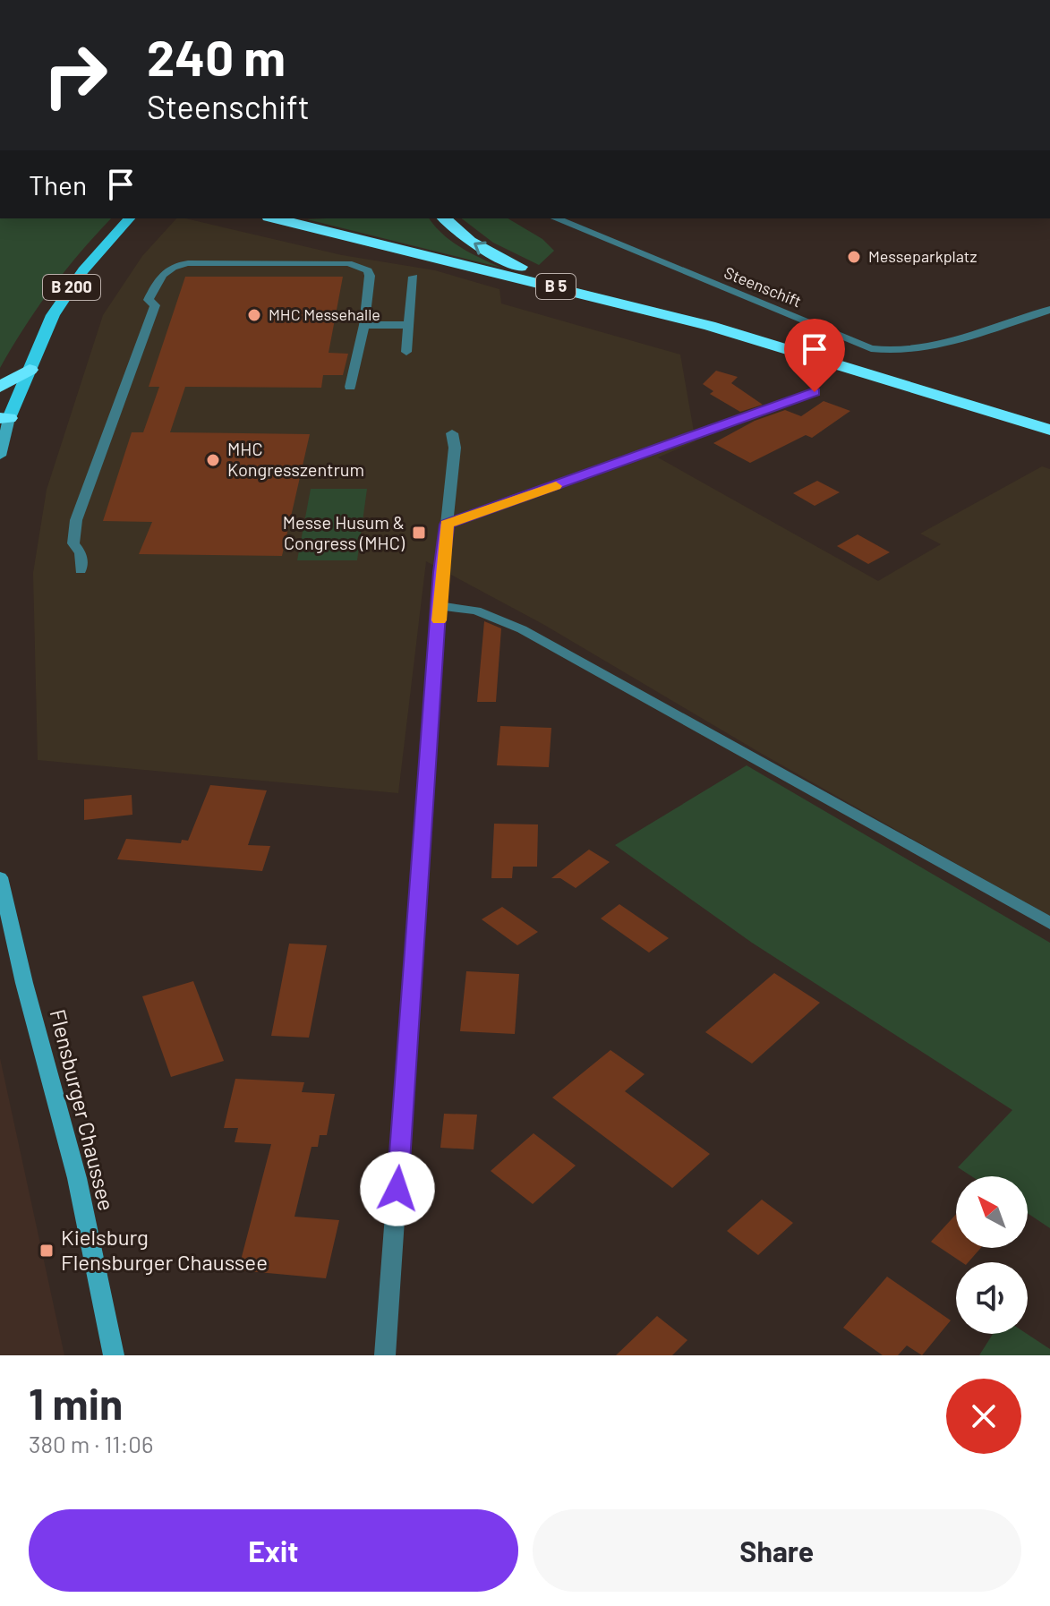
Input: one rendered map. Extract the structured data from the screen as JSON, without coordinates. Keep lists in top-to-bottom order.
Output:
{
  "streets": {
    "highway": ["B 5"],
    "main road": ["B 200", "Flensburger Chaussee"],
    "street": ["Steenschift"]
  },
  "places": {
    "other": ["Messeparkplatz", "MHC Messehalle", "MHC Kongresszentrum"],
    "transit": ["Messe Husum & Congress (MHC)", "Kielsburg Flensburger Chaussee"]
  },
  "north": "top left",
  "page": {
    "turn": ["240 m", "Steenschift"],
    "then": "Then",
    "heading": ["1 min", "380 m · 11:06"],
    "buttons": ["Exit", "Share"]
  }
}
